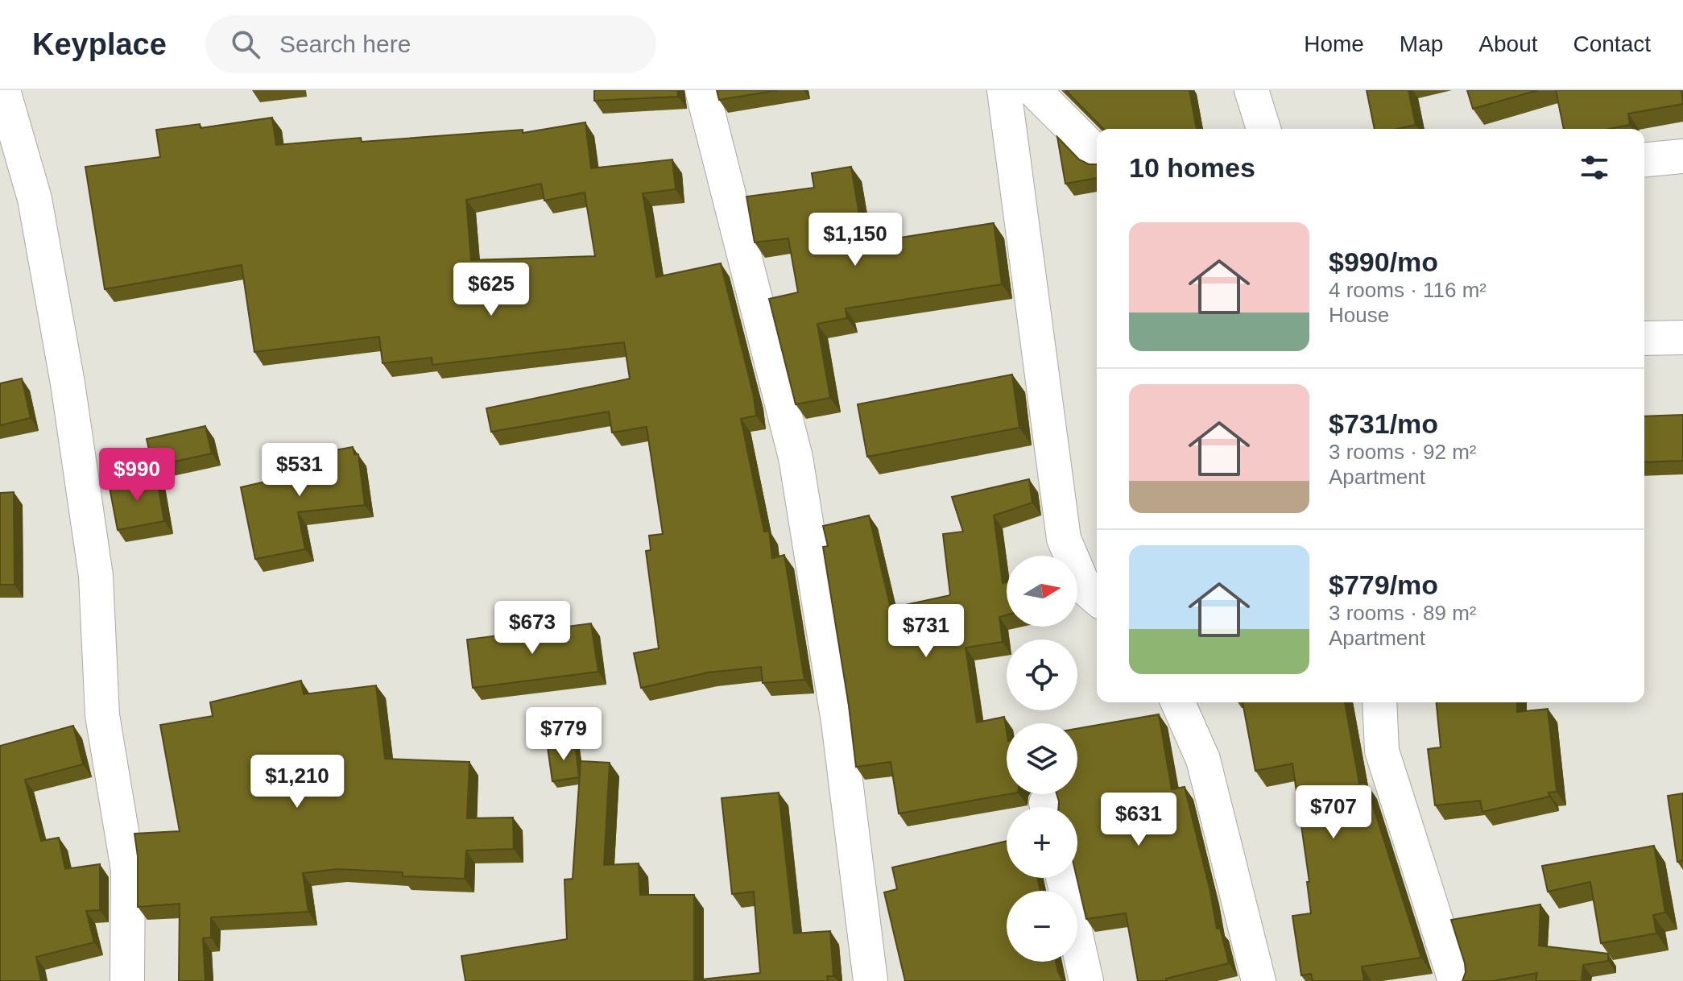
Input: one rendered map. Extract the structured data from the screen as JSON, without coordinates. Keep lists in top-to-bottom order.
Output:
{
  "north": "right",
  "page": {
    "header": "Keyplace",
    "search": "Search here",
    "nav": [
      "Home",
      "Map",
      "About",
      "Contact"
    ],
    "heading": "10 homes",
    "list": [
      {
        "name": "$990/mo",
        "note": "4 rooms · 116 m² · House"
      },
      {
        "name": "$731/mo",
        "note": "3 rooms · 92 m² · Apartment"
      },
      {
        "name": "$779/mo",
        "note": "3 rooms · 89 m² · Apartment"
      }
    ],
    "price": [
      "$1,150",
      "$625",
      "$531",
      "$990",
      "$673",
      "$731",
      "$779",
      "$1,210",
      "$707",
      "$631"
    ],
    "map_buttons": ["+", "−"]
  }
}
